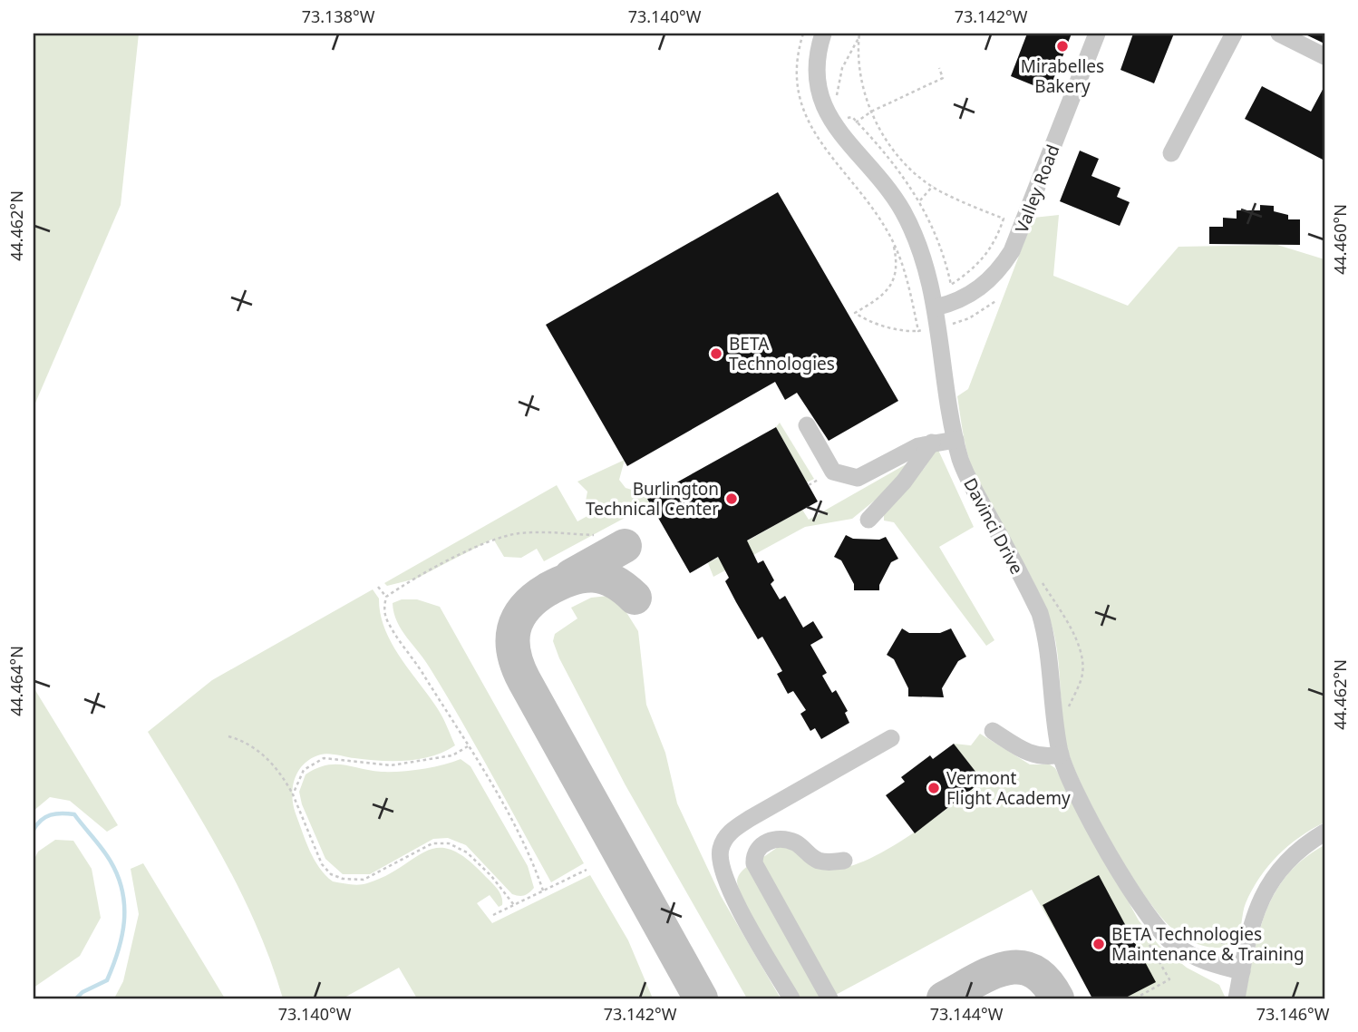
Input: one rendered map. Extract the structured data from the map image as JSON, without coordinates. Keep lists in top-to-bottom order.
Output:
{
  "streets": {
    "street": ["Valley Road", "Davinci Drive"]
  },
  "crossings": [
    ["Valley Road", "Davinci Drive"]
  ],
  "places": [
    "Mirabelles Bakery",
    "BETA Technologies",
    "Burlington Technical Center",
    "Vermont Flight Academy",
    "BETA Technologies Maintenance & Training"
  ],
  "coordinates": [
    "73.138°W",
    "73.140°W",
    "73.142°W",
    "44.462°N",
    "44.460°N",
    "44.464°N",
    "73.144°W",
    "73.146°W"
  ]
}
